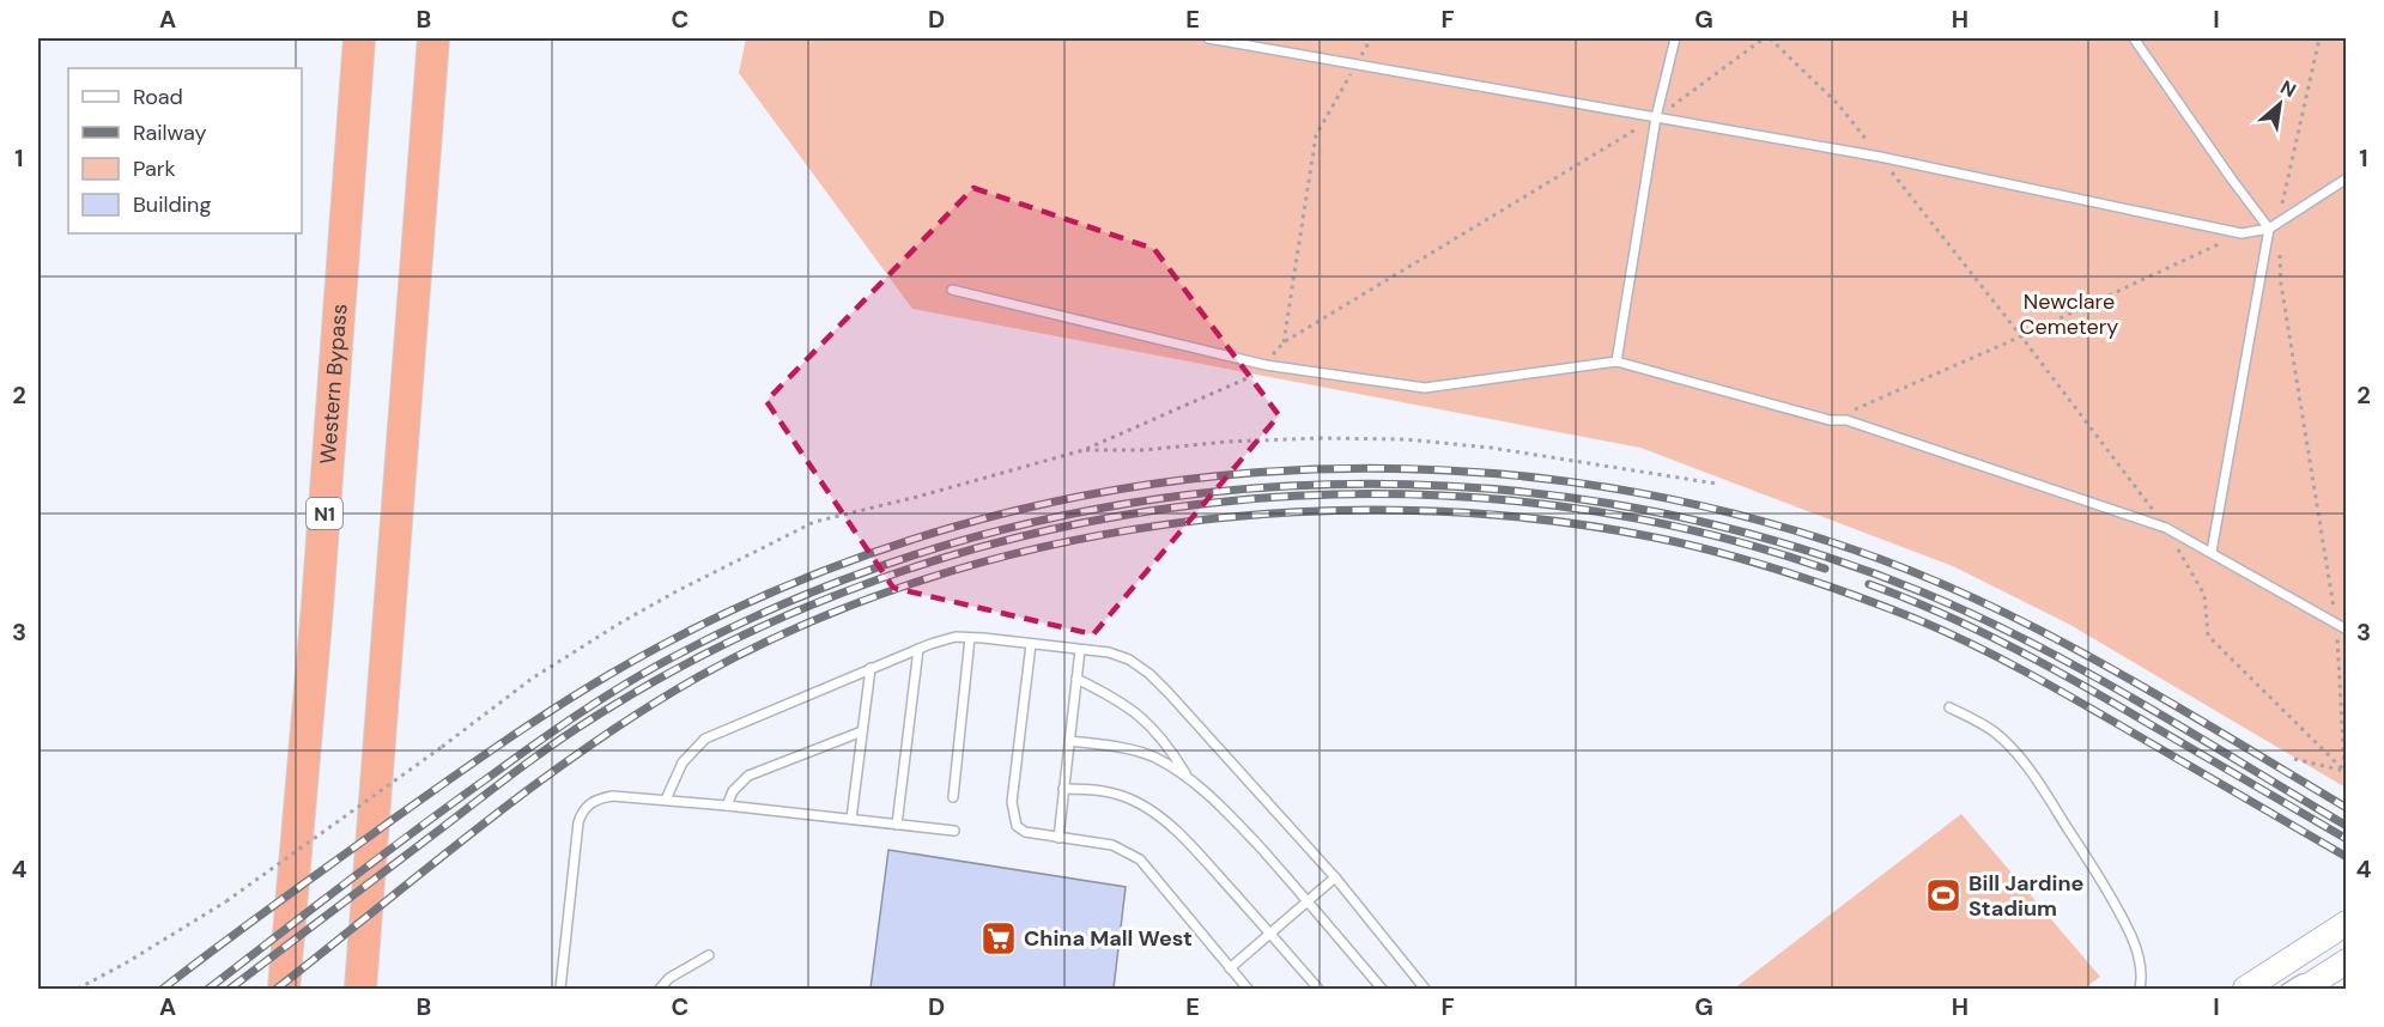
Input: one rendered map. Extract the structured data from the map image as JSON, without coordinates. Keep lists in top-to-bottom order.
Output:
{
  "streets": {
    "highway": ["Western Bypass", "N1"]
  },
  "parks": ["Newclare Cemetery"],
  "places": {
    "sports": ["Bill Jardine Stadium"],
    "supermarket": ["China Mall West"]
  },
  "legend": [
    "Road",
    "Railway",
    "Park",
    "Building"
  ],
  "north": "top right",
  "grid": {
    "columns": [
      "A",
      "B",
      "C",
      "D",
      "E",
      "F",
      "G",
      "H",
      "I"
    ],
    "rows": [
      "1",
      "2",
      "3",
      "4"
    ]
  }
}
